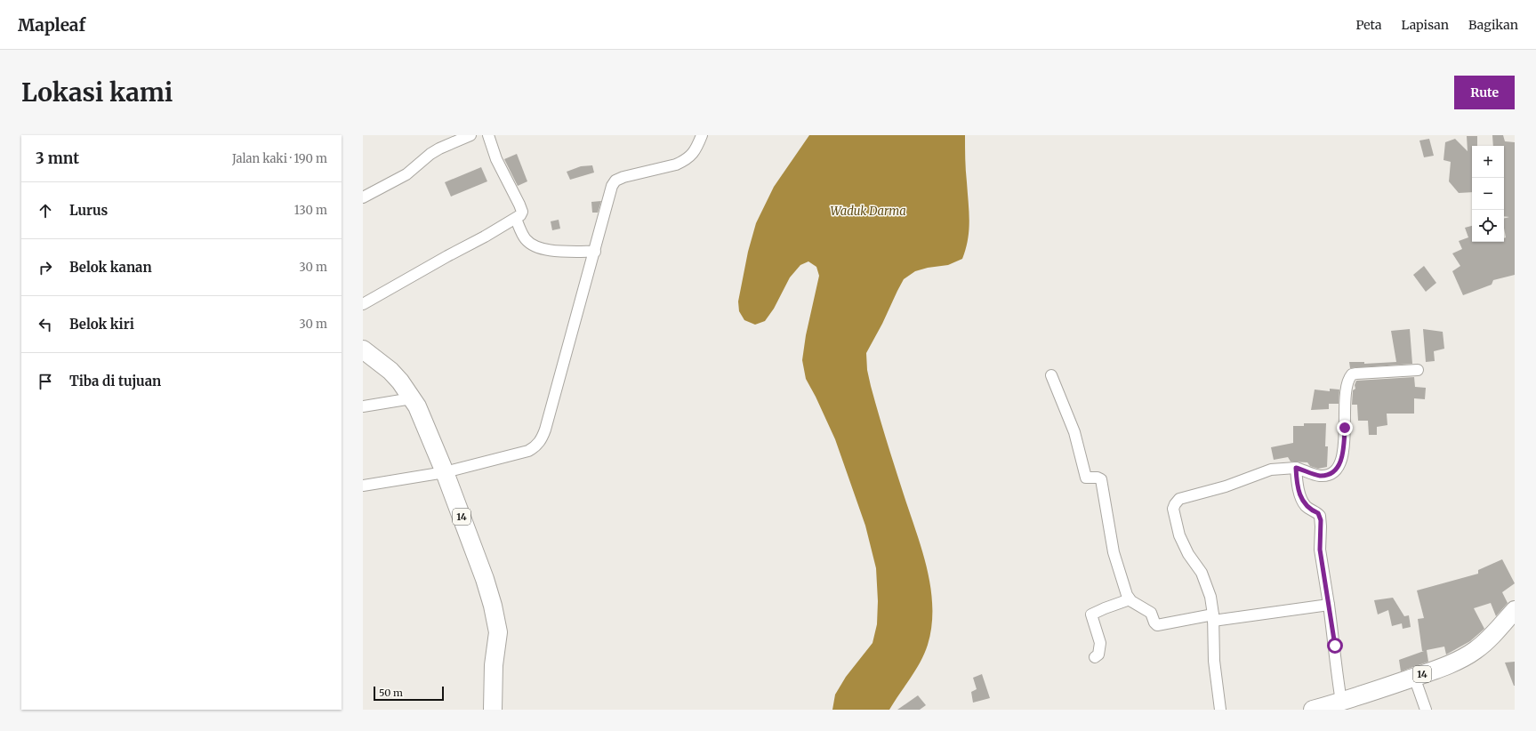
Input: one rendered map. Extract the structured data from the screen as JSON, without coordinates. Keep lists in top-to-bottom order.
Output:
{
  "streets": {
    "highway": ["14"]
  },
  "water": ["Waduk Darma"],
  "scale_bar": "50 m",
  "page": {
    "header": "Mapleaf",
    "nav": ["Peta", "Lapisan", "Bagikan"],
    "buttons": "Rute",
    "title": "Lokasi kami",
    "heading": ["3 mnt", "Jalan kaki · 190 m"],
    "map_buttons": ["+", "−"],
    "list": [
      ["Lurus", "130 m"],
      ["Belok kanan", "30 m"],
      ["Belok kiri", "30 m"],
      "Tiba di tujuan"
    ],
    "scale": "50 m"
  }
}
